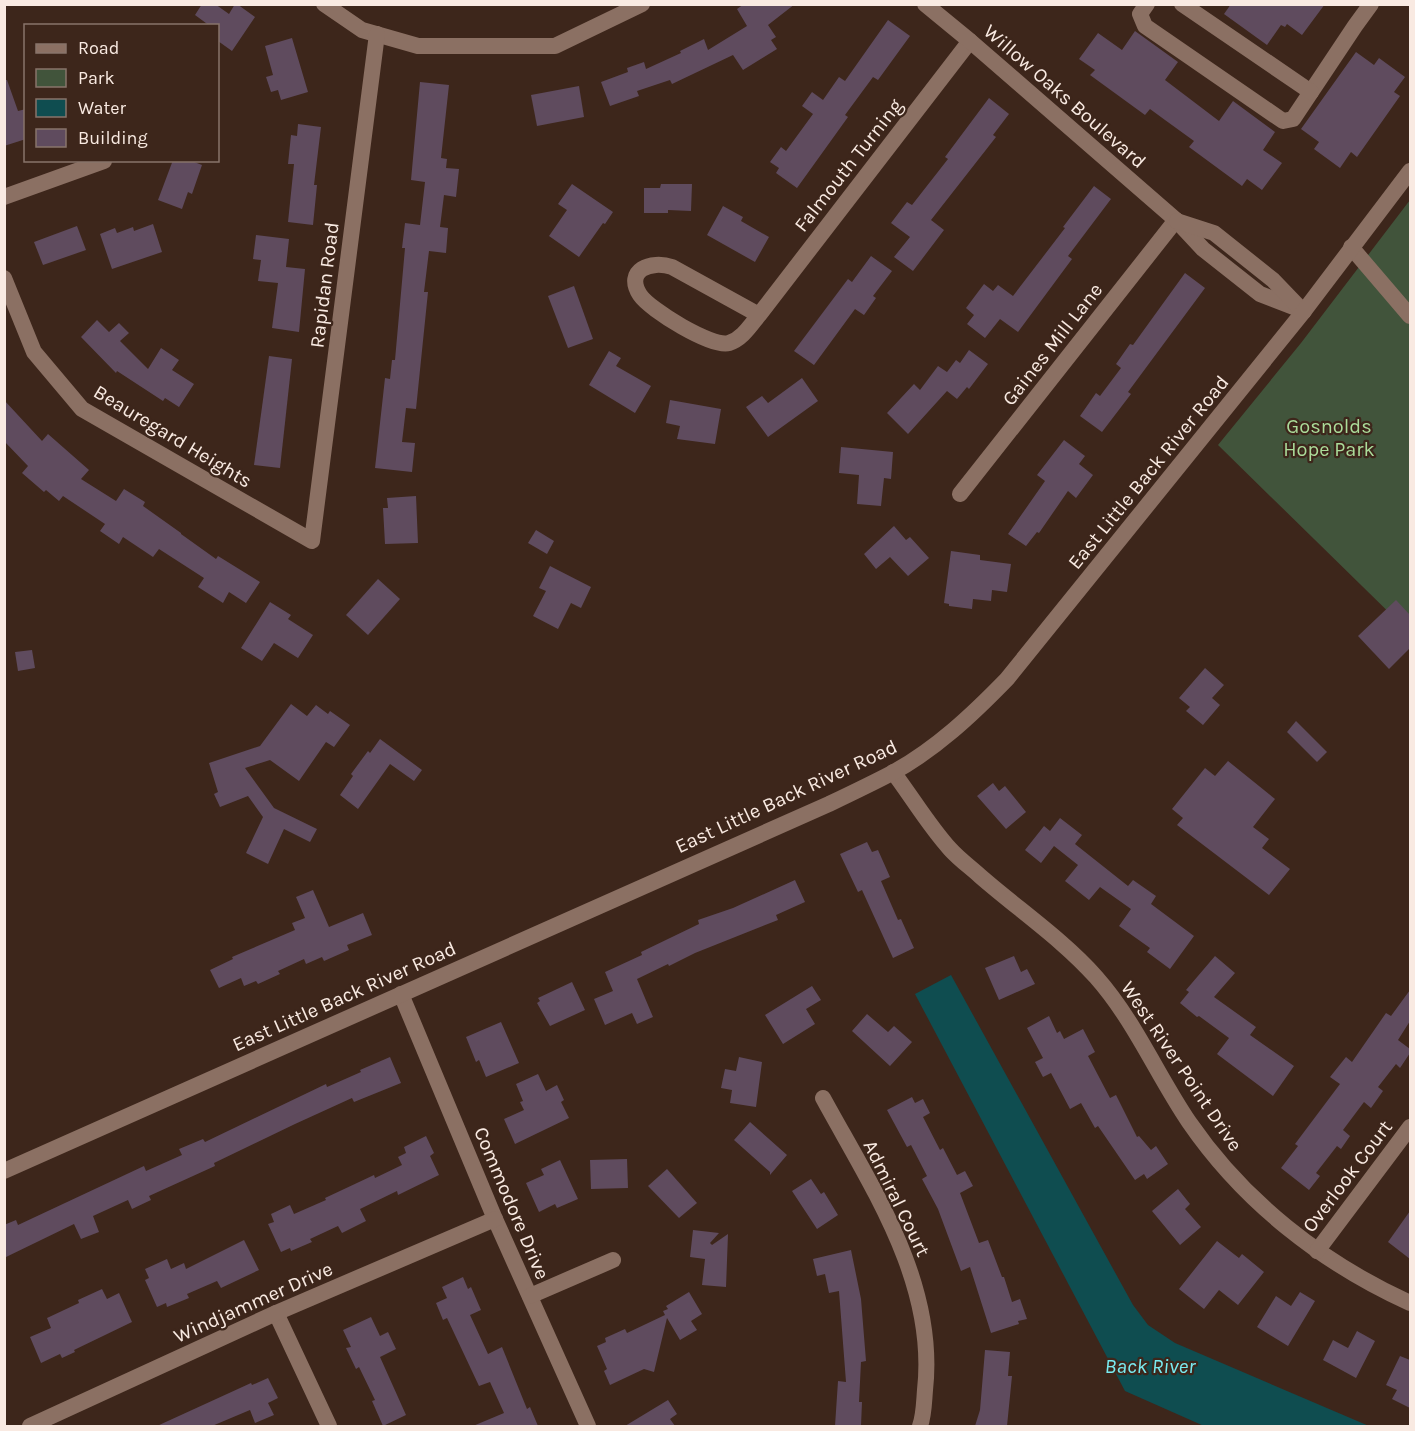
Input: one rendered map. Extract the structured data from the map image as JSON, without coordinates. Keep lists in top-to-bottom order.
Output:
{
  "streets": {
    "street": [
      "Willow Oaks Boulevard",
      "Falmouth Turning",
      "Rapidan Road",
      "Gaines Mill Lane",
      "Beauregard Heights",
      "East Little Back River Road",
      "West River Point Drive",
      "Overlook Court",
      "Admiral Court",
      "Commodore Drive",
      "Windjammer Drive"
    ]
  },
  "crossings": [
    ["Willow Oaks Boulevard", "Falmouth Turning"],
    ["Willow Oaks Boulevard", "Gaines Mill Lane"],
    ["Willow Oaks Boulevard", "East Little Back River Road"],
    ["Rapidan Road", "Beauregard Heights"],
    ["East Little Back River Road", "West River Point Drive"],
    ["East Little Back River Road", "Commodore Drive"],
    ["West River Point Drive", "Overlook Court"],
    ["Commodore Drive", "Windjammer Drive"]
  ],
  "water": ["Back River"],
  "parks": ["Gosnolds Hope Park"],
  "legend": [
    "Road",
    "Park",
    "Water",
    "Building"
  ]
}
